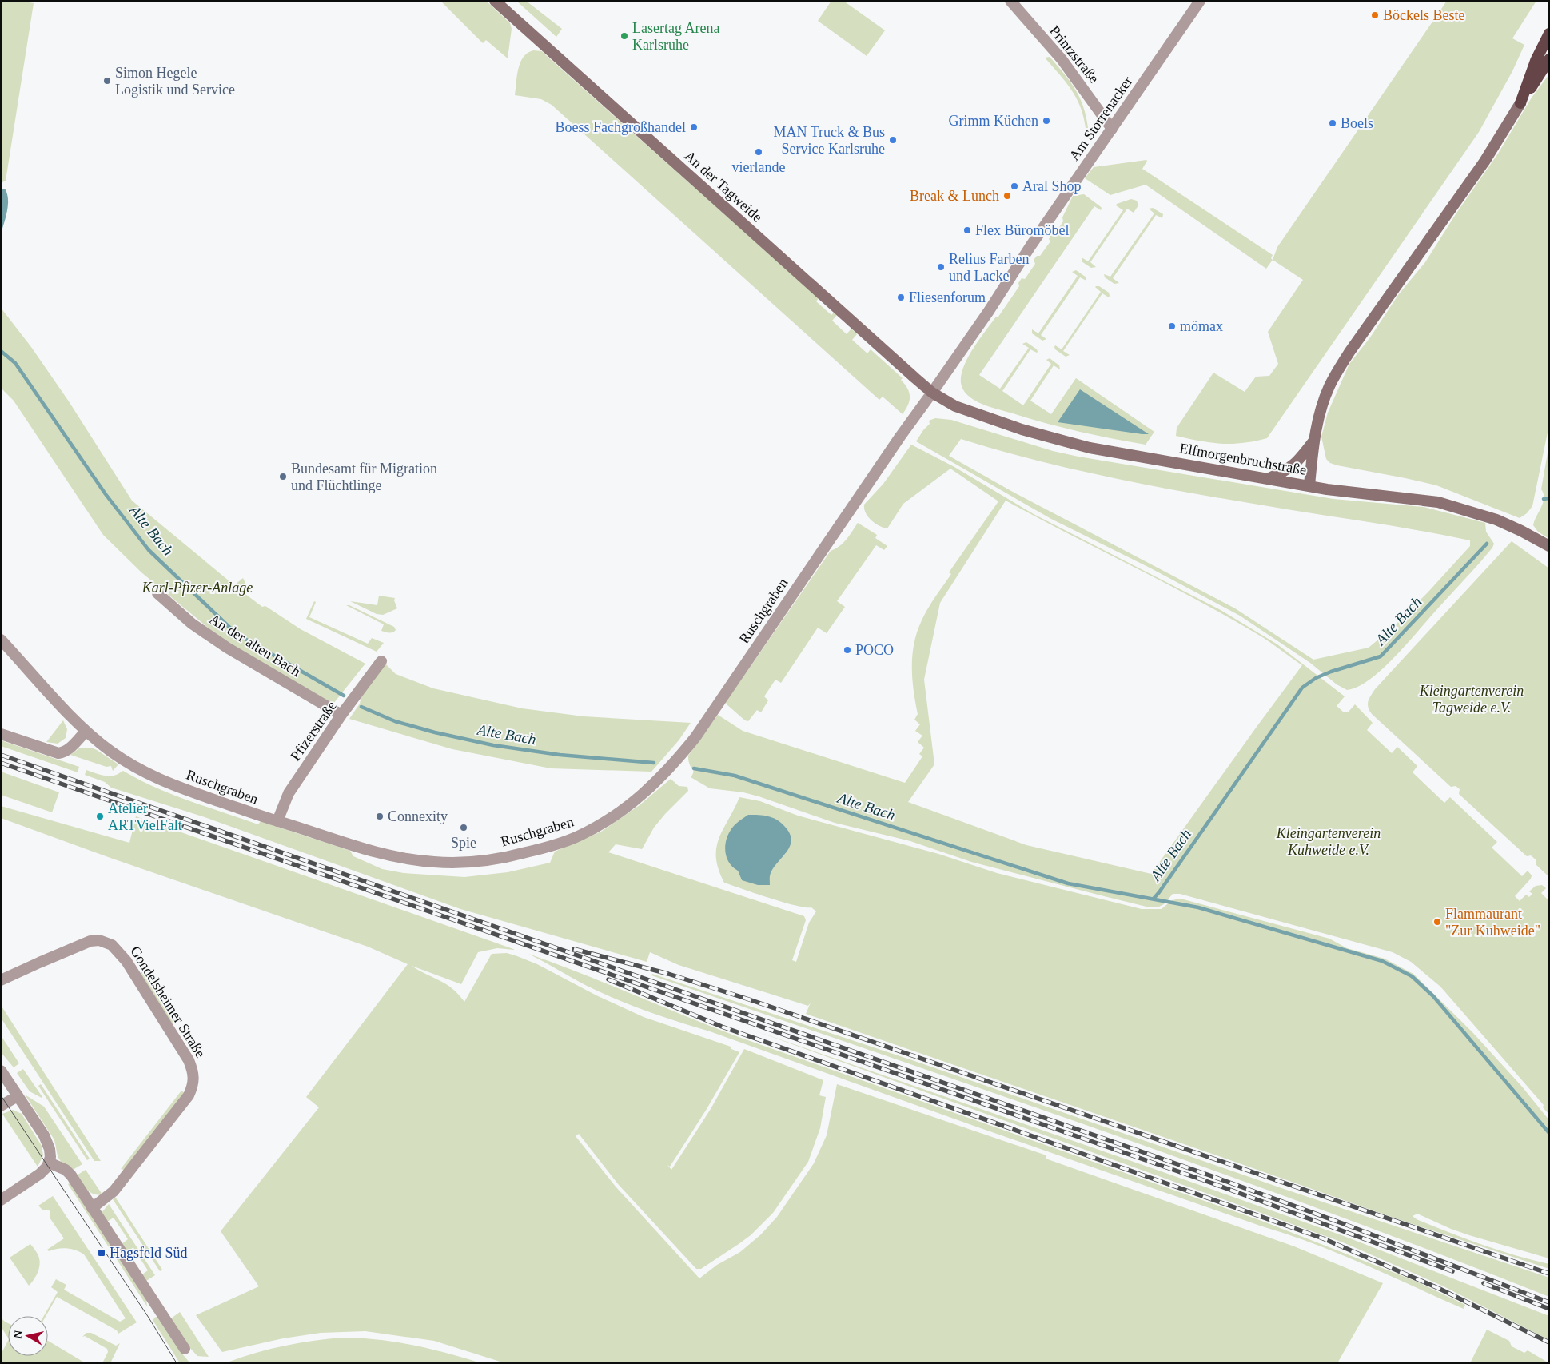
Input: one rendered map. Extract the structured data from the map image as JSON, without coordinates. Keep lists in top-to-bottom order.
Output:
{
  "streets": {
    "main road": ["An der Tagweide", "Elfmorgenbruchstraße"],
    "street": [
      "Printzstraße",
      "Am Storrenacker",
      "Ruschgraben",
      "An der alten Bach",
      "Pfizerstraße",
      "Gondelsheimer Straße"
    ]
  },
  "crossings": [
    ["Printzstraße", "Am Storrenacker"],
    ["Am Storrenacker", "An der Tagweide"],
    ["Am Storrenacker", "Elfmorgenbruchstraße"],
    ["Am Storrenacker", "Ruschgraben"],
    ["An der Tagweide", "Elfmorgenbruchstraße"],
    ["An der Tagweide", "Ruschgraben"],
    ["Elfmorgenbruchstraße", "Ruschgraben"],
    ["Ruschgraben", "Pfizerstraße"],
    ["An der alten Bach", "Pfizerstraße"]
  ],
  "water": ["Alte Bach"],
  "parks": ["Karl-Pfizer-Anlage", "Kleingartenverein Tagweide e.V.", "Kleingartenverein Kuhweide e.V."],
  "places": {
    "other": [
      "Böckels Beste",
      "Lasertag Arena Karlsruhe",
      "Simon Hegele Logistik und Service",
      "Grimm Küchen",
      "Boels",
      "Boess Fachgroßhandel",
      "MAN Truck & Bus Service Karlsruhe",
      "vierlande",
      "Aral Shop",
      "Break & Lunch",
      "Flex Büromöbel",
      "Relius Farben und Lacke",
      "Fliesenforum",
      "mömax",
      "Bundesamt für Migration und Flüchtlinge",
      "POCO",
      "Atelier ARTVielFalt",
      "Connexity",
      "Spie",
      "Flammaurant \"Zur Kuhweide\""
    ],
    "transit": ["Hagsfeld Süd"]
  },
  "north": "left"
}
